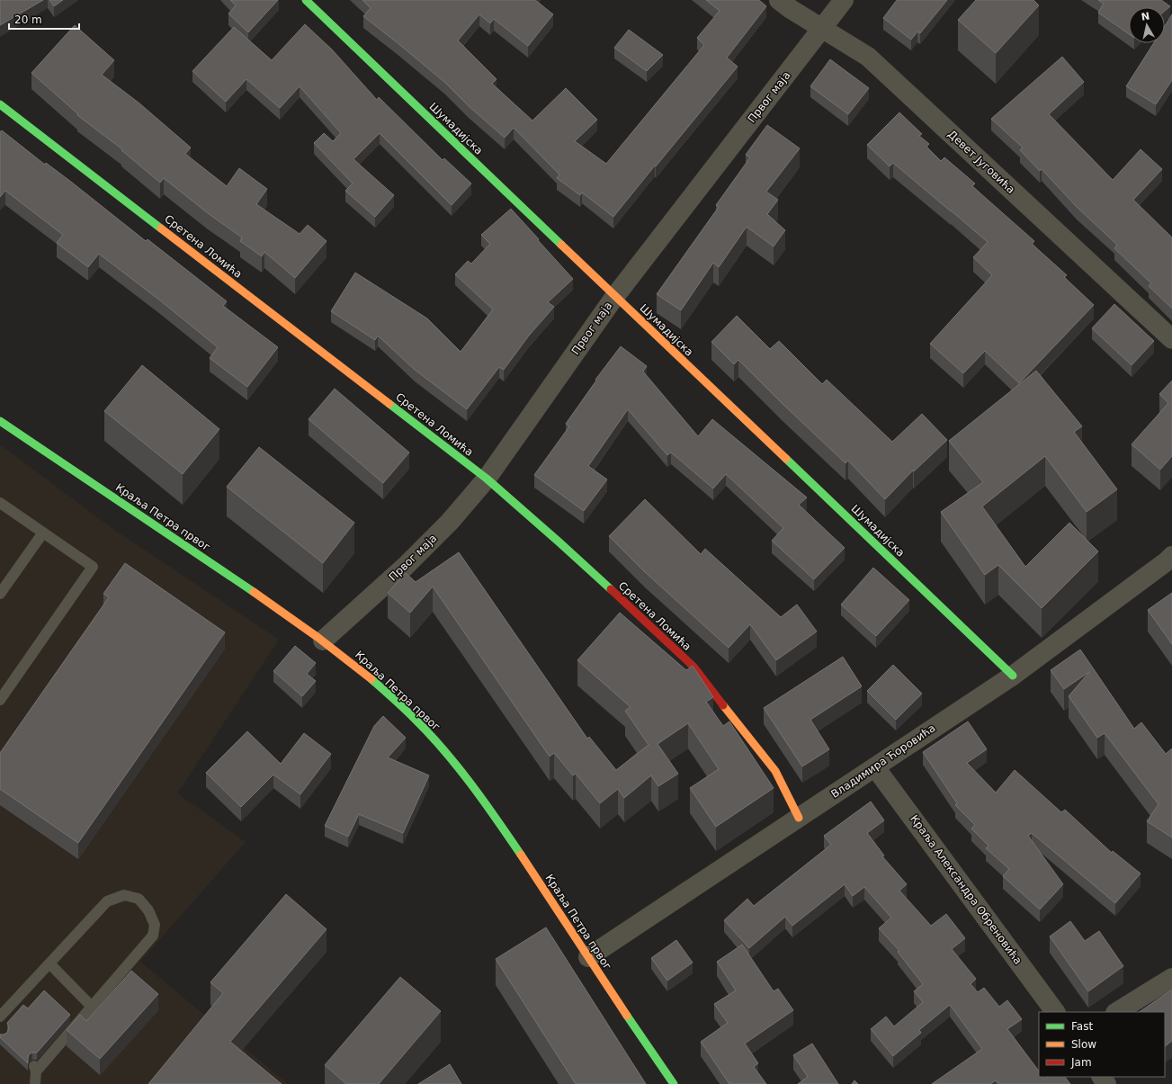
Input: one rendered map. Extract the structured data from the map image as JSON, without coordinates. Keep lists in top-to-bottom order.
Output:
{
  "streets": {
    "street": [
      "Првог маја",
      "Шумадијска",
      "Девет Југовића",
      "Сретена Ломића",
      "Краља Петра првог",
      "Владимира Ћоровића",
      "Краља Александра Обреновића"
    ]
  },
  "crossings": [
    ["Првог маја", "Шумадијска"],
    ["Првог маја", "Девет Југовића"],
    ["Првог маја", "Сретена Ломића"],
    ["Првог маја", "Краља Петра првог"],
    ["Шумадијска", "Владимира Ћоровића"],
    ["Сретена Ломића", "Владимира Ћоровића"],
    ["Краља Петра првог", "Владимира Ћоровића"],
    ["Владимира Ћоровића", "Краља Александра Обреновића"]
  ],
  "legend": ["Fast", "Slow", "Jam"],
  "scale_bar": "20 m",
  "north": "top"
}
